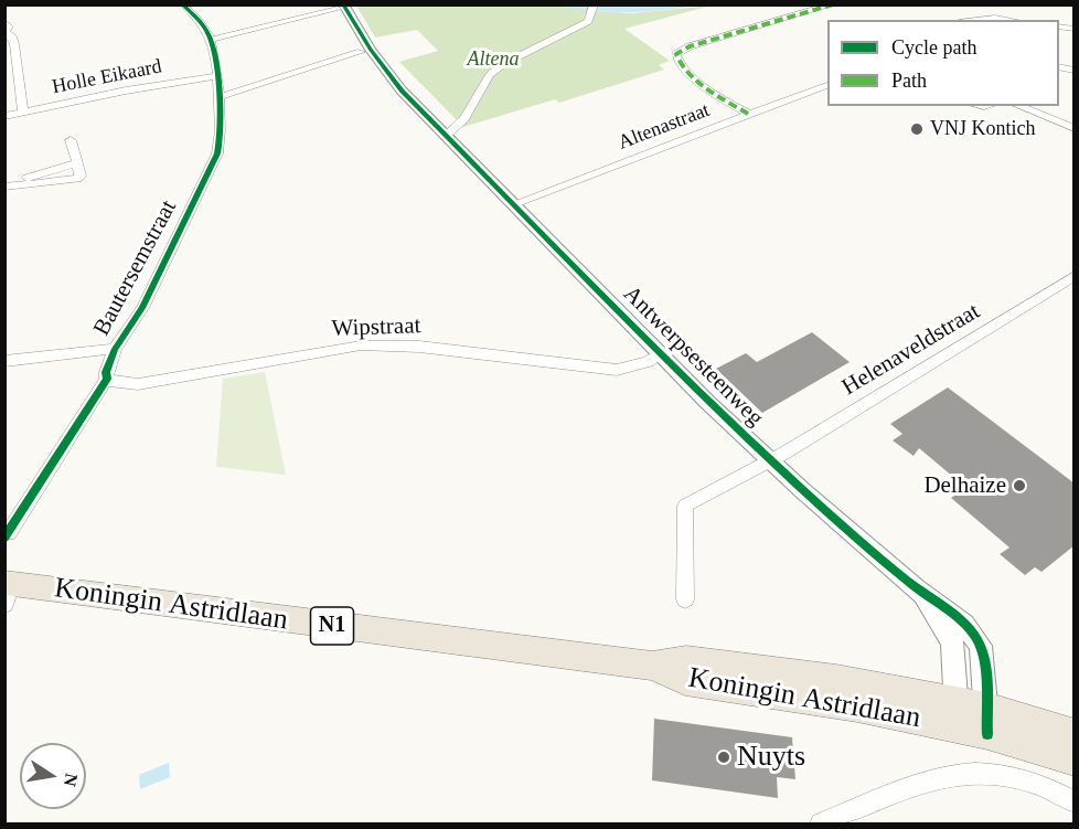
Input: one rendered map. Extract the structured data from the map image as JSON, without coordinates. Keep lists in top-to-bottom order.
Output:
{
  "streets": {
    "main road": ["Koningin Astridlaan", "N1"],
    "street": [
      "Holle Eikaard",
      "Altenastraat",
      "Bautersemstraat",
      "Wipstraat",
      "Helenaveldstraat",
      "Antwerpsesteenweg"
    ]
  },
  "crossings": [
    ["Holle Eikaard", "Bautersemstraat"],
    ["Altenastraat", "Antwerpsesteenweg"],
    ["Bautersemstraat", "Wipstraat"],
    ["Wipstraat", "Antwerpsesteenweg"],
    ["Helenaveldstraat", "Antwerpsesteenweg"],
    ["Antwerpsesteenweg", "Koningin Astridlaan"],
    ["Antwerpsesteenweg", "N1"],
    ["Koningin Astridlaan", "N1"]
  ],
  "parks": ["Altena"],
  "places": ["VNJ Kontich", "Delhaize", "Nuyts"],
  "legend": ["Cycle path", "Path"],
  "north": "right"
}
